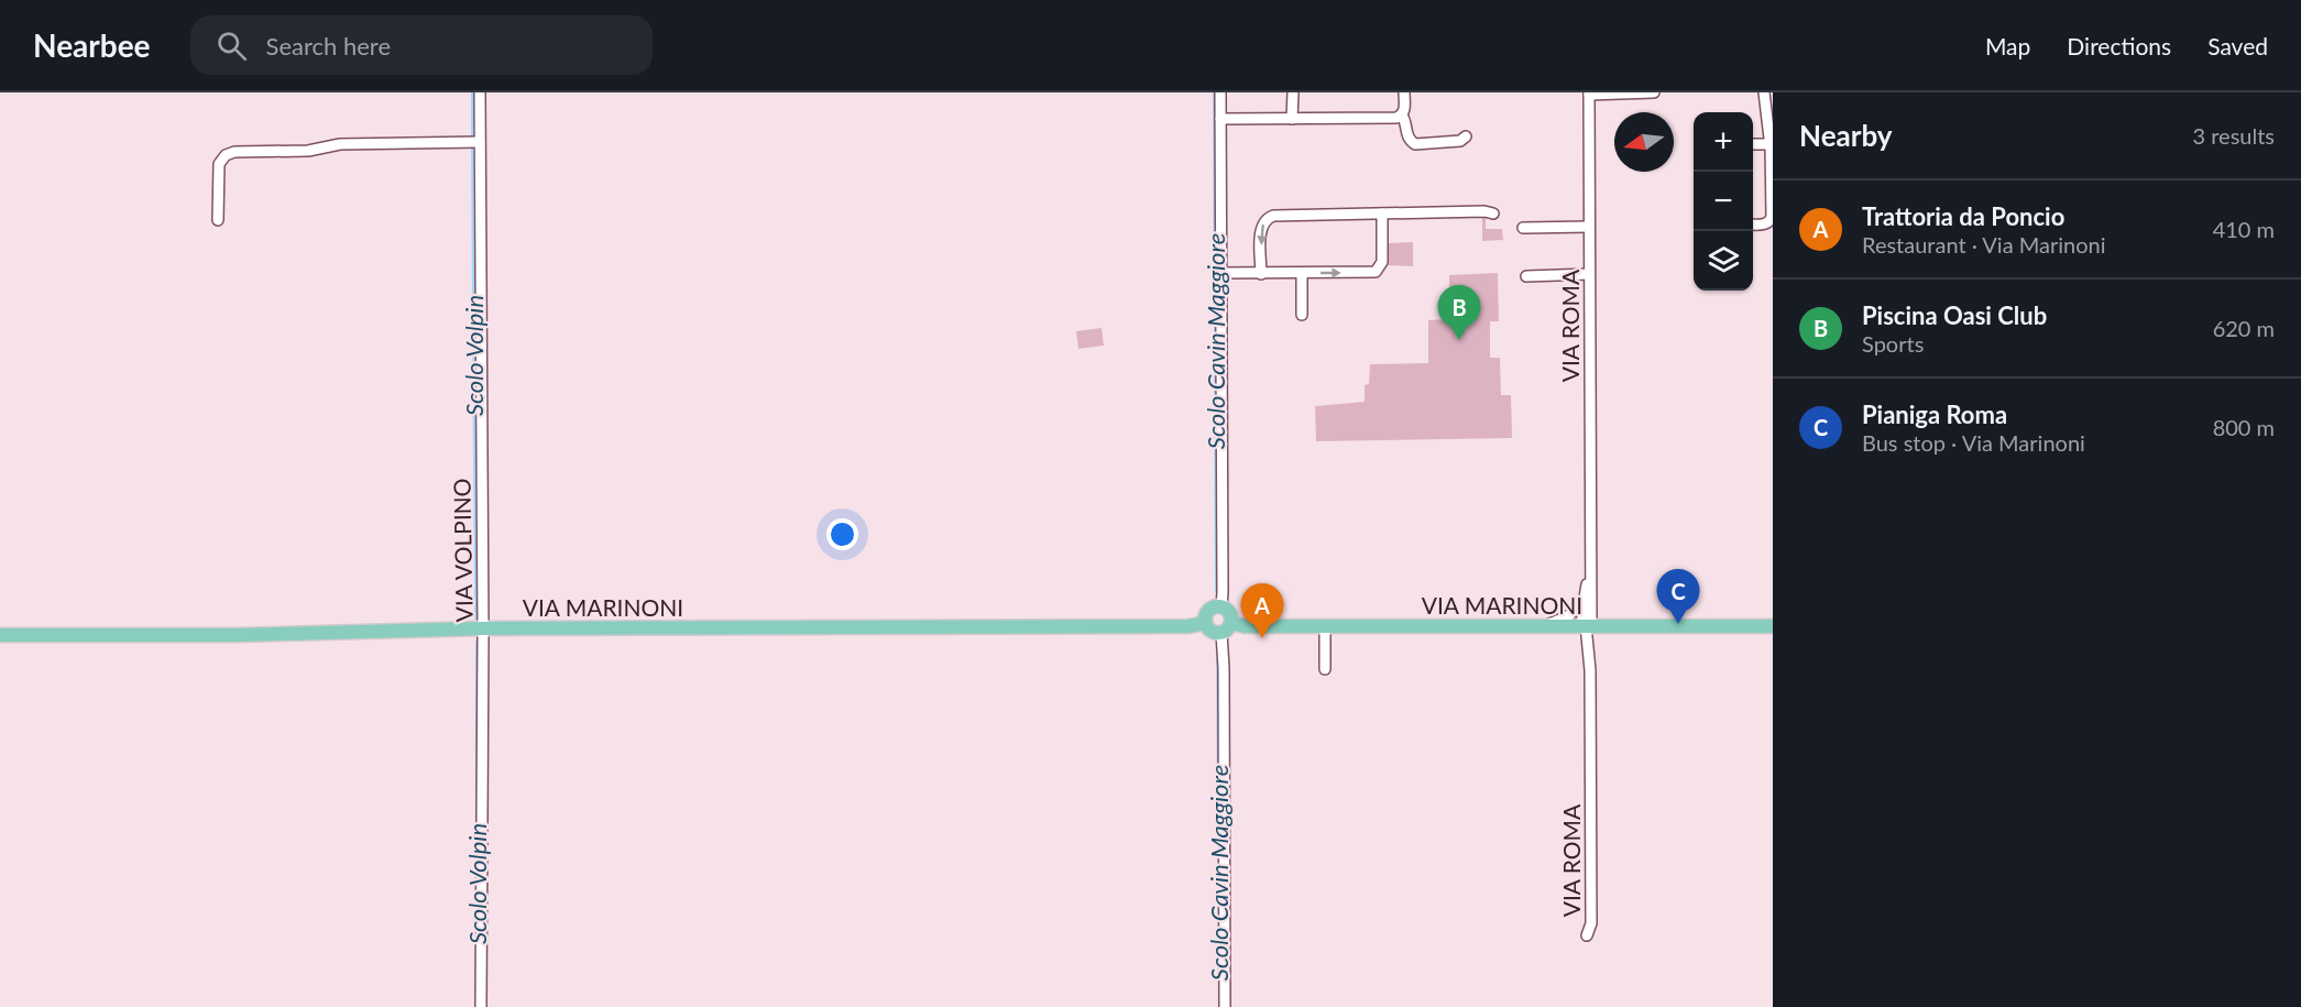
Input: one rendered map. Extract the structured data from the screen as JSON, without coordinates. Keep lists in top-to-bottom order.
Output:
{
  "streets": {
    "main road": ["VIA MARINONI"],
    "street": ["VIA ROMA", "VIA VOLPINO"]
  },
  "crossings": [
    ["VIA ROMA", "VIA MARINONI"],
    ["VIA VOLPINO", "VIA MARINONI"]
  ],
  "water": ["Scolo Cavin Maggiore", "Scolo Volpin"],
  "north": "left",
  "page": {
    "header": "Nearbee",
    "search": "Search here",
    "nav": ["Map", "Directions", "Saved"],
    "heading": ["Nearby", "3 results"],
    "map_buttons": ["+", "−"],
    "list": [
      {
        "mark": "A",
        "name": "Trattoria da Poncio",
        "note": "Restaurant · Via Marinoni",
        "value": "410 m"
      },
      {
        "mark": "B",
        "name": "Piscina Oasi Club",
        "note": "Sports",
        "value": "620 m"
      },
      {
        "mark": "C",
        "name": "Pianiga Roma",
        "note": "Bus stop · Via Marinoni",
        "value": "800 m"
      }
    ],
    "pins": ["B", "C", "A"]
  }
}
